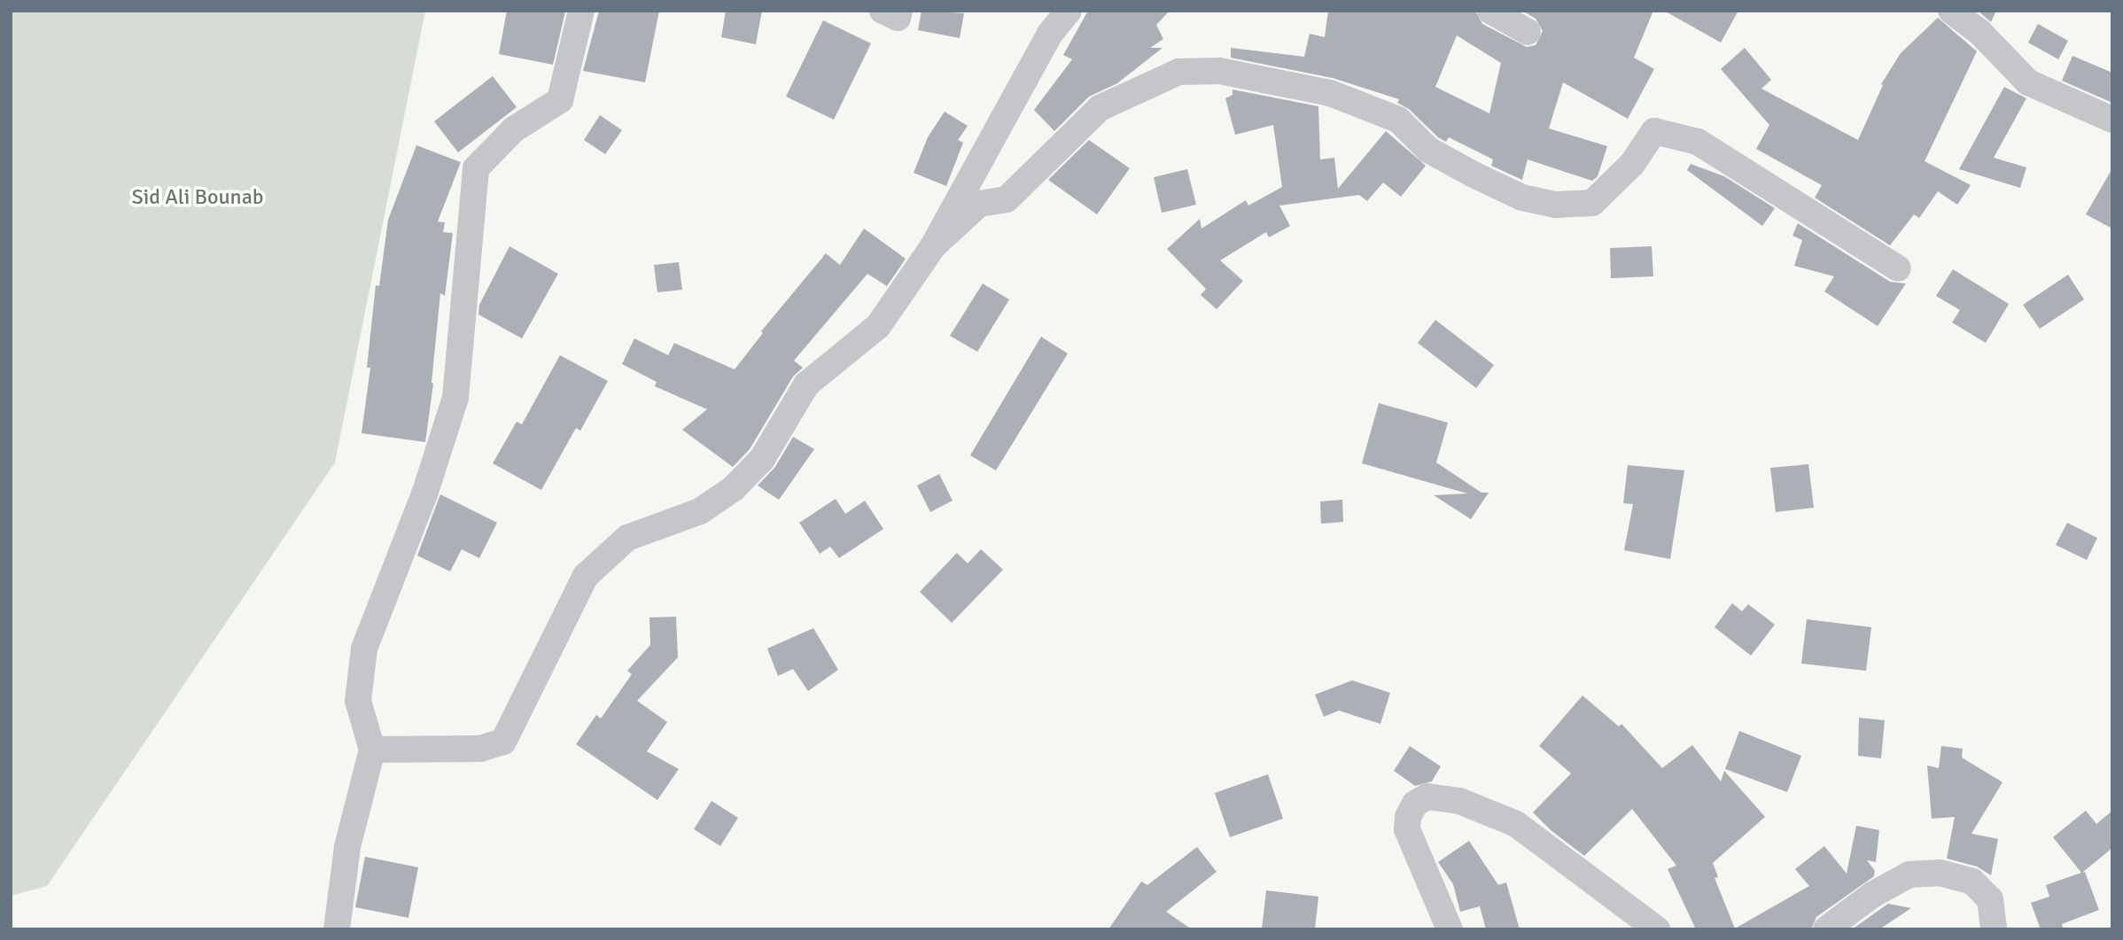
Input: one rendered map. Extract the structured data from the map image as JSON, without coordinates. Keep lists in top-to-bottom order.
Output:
{
  "parks": ["Sid Ali Bounab"]
}
